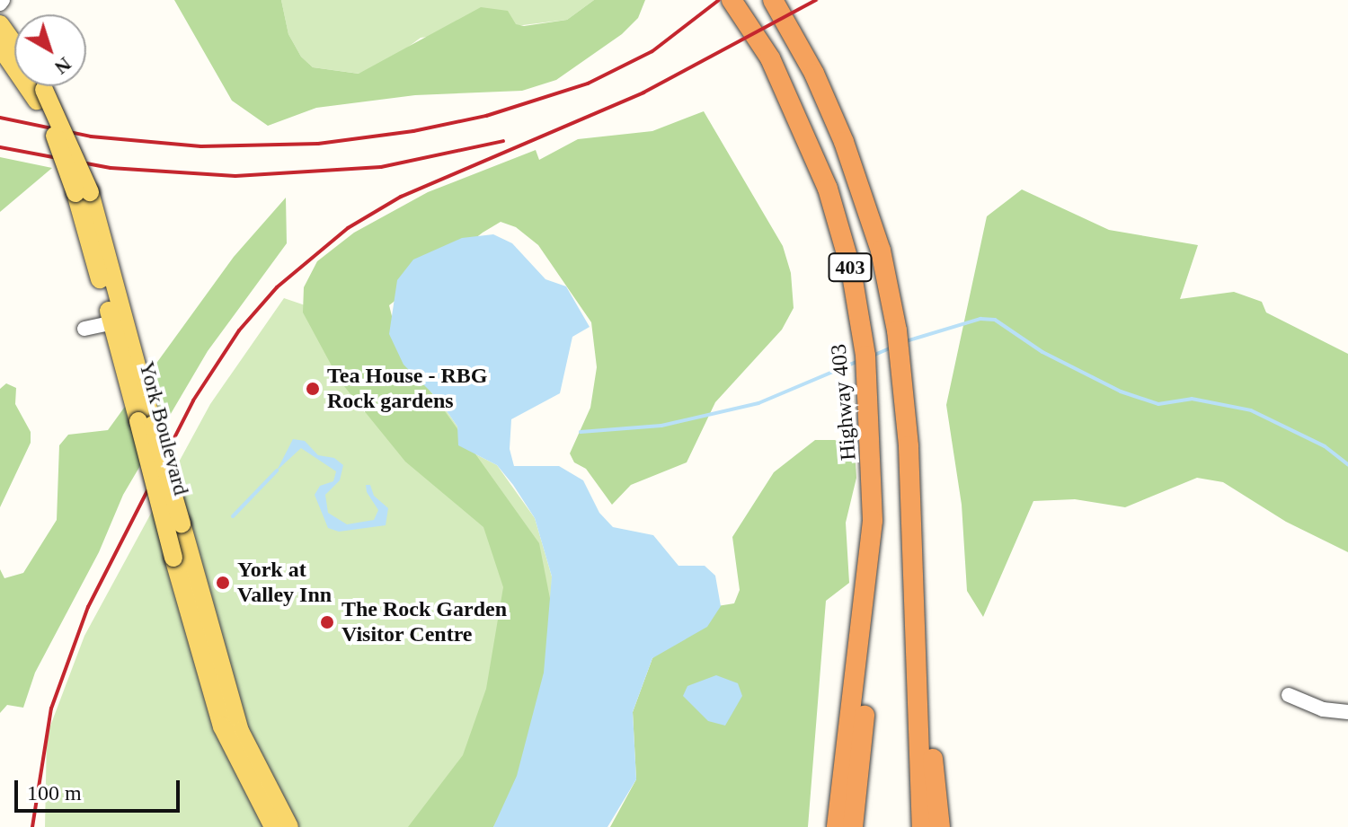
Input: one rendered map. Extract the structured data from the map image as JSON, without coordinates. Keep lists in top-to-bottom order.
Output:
{
  "streets": {
    "highway": ["403", "Highway 403"],
    "main road": ["York Boulevard"]
  },
  "places": ["Tea House - RBG Rock gardens", "York at Valley Inn", "The Rock Garden Visitor Centre"],
  "scale_bar": "100 m",
  "north": "bottom right"
}
